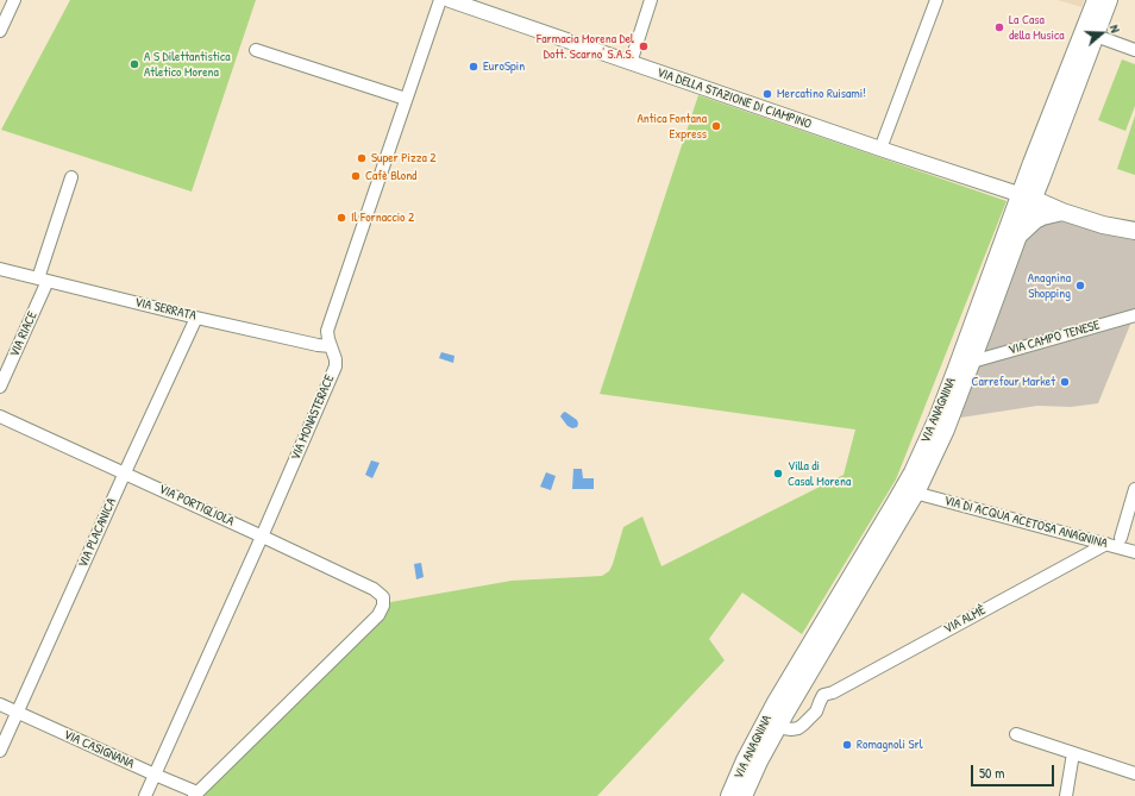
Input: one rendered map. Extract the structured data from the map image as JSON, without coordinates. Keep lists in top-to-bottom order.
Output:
{
  "streets": {
    "main road": ["VIA ANAGNINA"],
    "street": [
      "VIA DELLA STAZIONE DI CIAMPINO",
      "VIA SERRATA",
      "VIA RIACE",
      "VIA CAMPO TENESE",
      "VIA MONASTERACE",
      "VIA PORTIGLIOLA",
      "VIA DI ACQUA ACETOSA ANAGNINA",
      "VIA PLACANICA",
      "VIA ALMÈ",
      "VIA CASIGNANA"
    ]
  },
  "crossings": [
    ["VIA DELLA STAZIONE DI CIAMPINO", "VIA ANAGNINA"],
    ["VIA SERRATA", "VIA RIACE"],
    ["VIA SERRATA", "VIA MONASTERACE"],
    ["VIA SERRATA", "VIA PLACANICA"],
    ["VIA CAMPO TENESE", "VIA ANAGNINA"],
    ["VIA ANAGNINA", "VIA DI ACQUA ACETOSA ANAGNINA"],
    ["VIA ANAGNINA", "VIA ALMÈ"],
    ["VIA MONASTERACE", "VIA PORTIGLIOLA"],
    ["VIA MONASTERACE", "VIA CASIGNANA"],
    ["VIA PORTIGLIOLA", "VIA PLACANICA"],
    ["VIA PORTIGLIOLA", "VIA CASIGNANA"],
    ["VIA DI ACQUA ACETOSA ANAGNINA", "VIA ALMÈ"],
    ["VIA PLACANICA", "VIA CASIGNANA"]
  ],
  "places": [
    "La Casa della Musica",
    "Farmacia Morena Del Dott. Scarno' S.A.S.",
    "A S Dilettantistica Atletico Morena",
    "EuroSpin",
    "Mercatino Ruisami!",
    "Antica Fontana Express",
    "Super Pizza 2",
    "Cafè Blond",
    "Il Fornaccio 2",
    "Anagnina Shopping",
    "Carrefour Market",
    "Villa di Casal Morena",
    "Romagnoli Srl"
  ],
  "scale_bar": "50 m",
  "north": "right"
}
